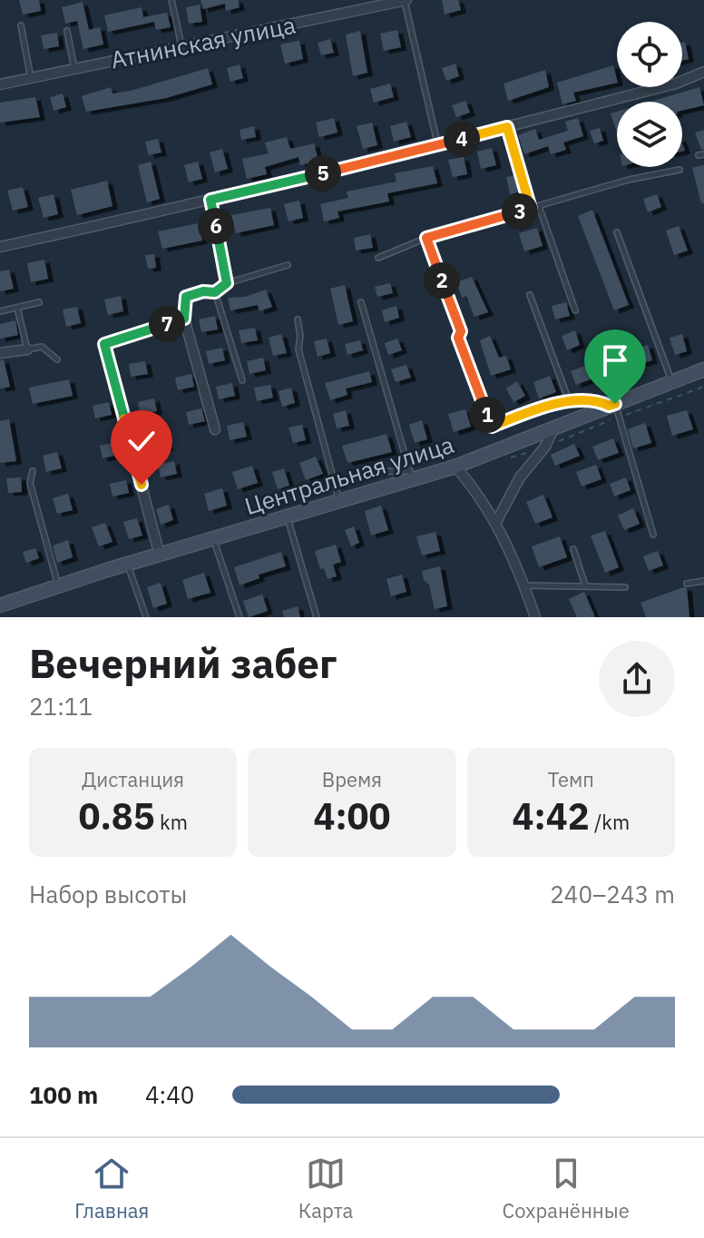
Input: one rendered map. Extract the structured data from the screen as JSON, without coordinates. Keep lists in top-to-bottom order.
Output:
{
  "streets": {
    "street": ["Атнинская улица", "Центральная улица"]
  },
  "page": {
    "pins": [
      "4",
      "5",
      "3",
      "6",
      "2",
      "7",
      "1"
    ],
    "heading": ["Вечерний забег", "21:11"],
    "stats": [
      ["Дистанция", "0.85 km"],
      ["Время", "4:00"],
      ["Темп", "4:42 /km"]
    ],
    "chart": ["Набор высоты", "240–243 m"],
    "list": [
      {
        "name": "100 m",
        "note": "4:40"
      }
    ],
    "tabs": ["Главная", "Карта", "Сохранённые"]
  }
}
